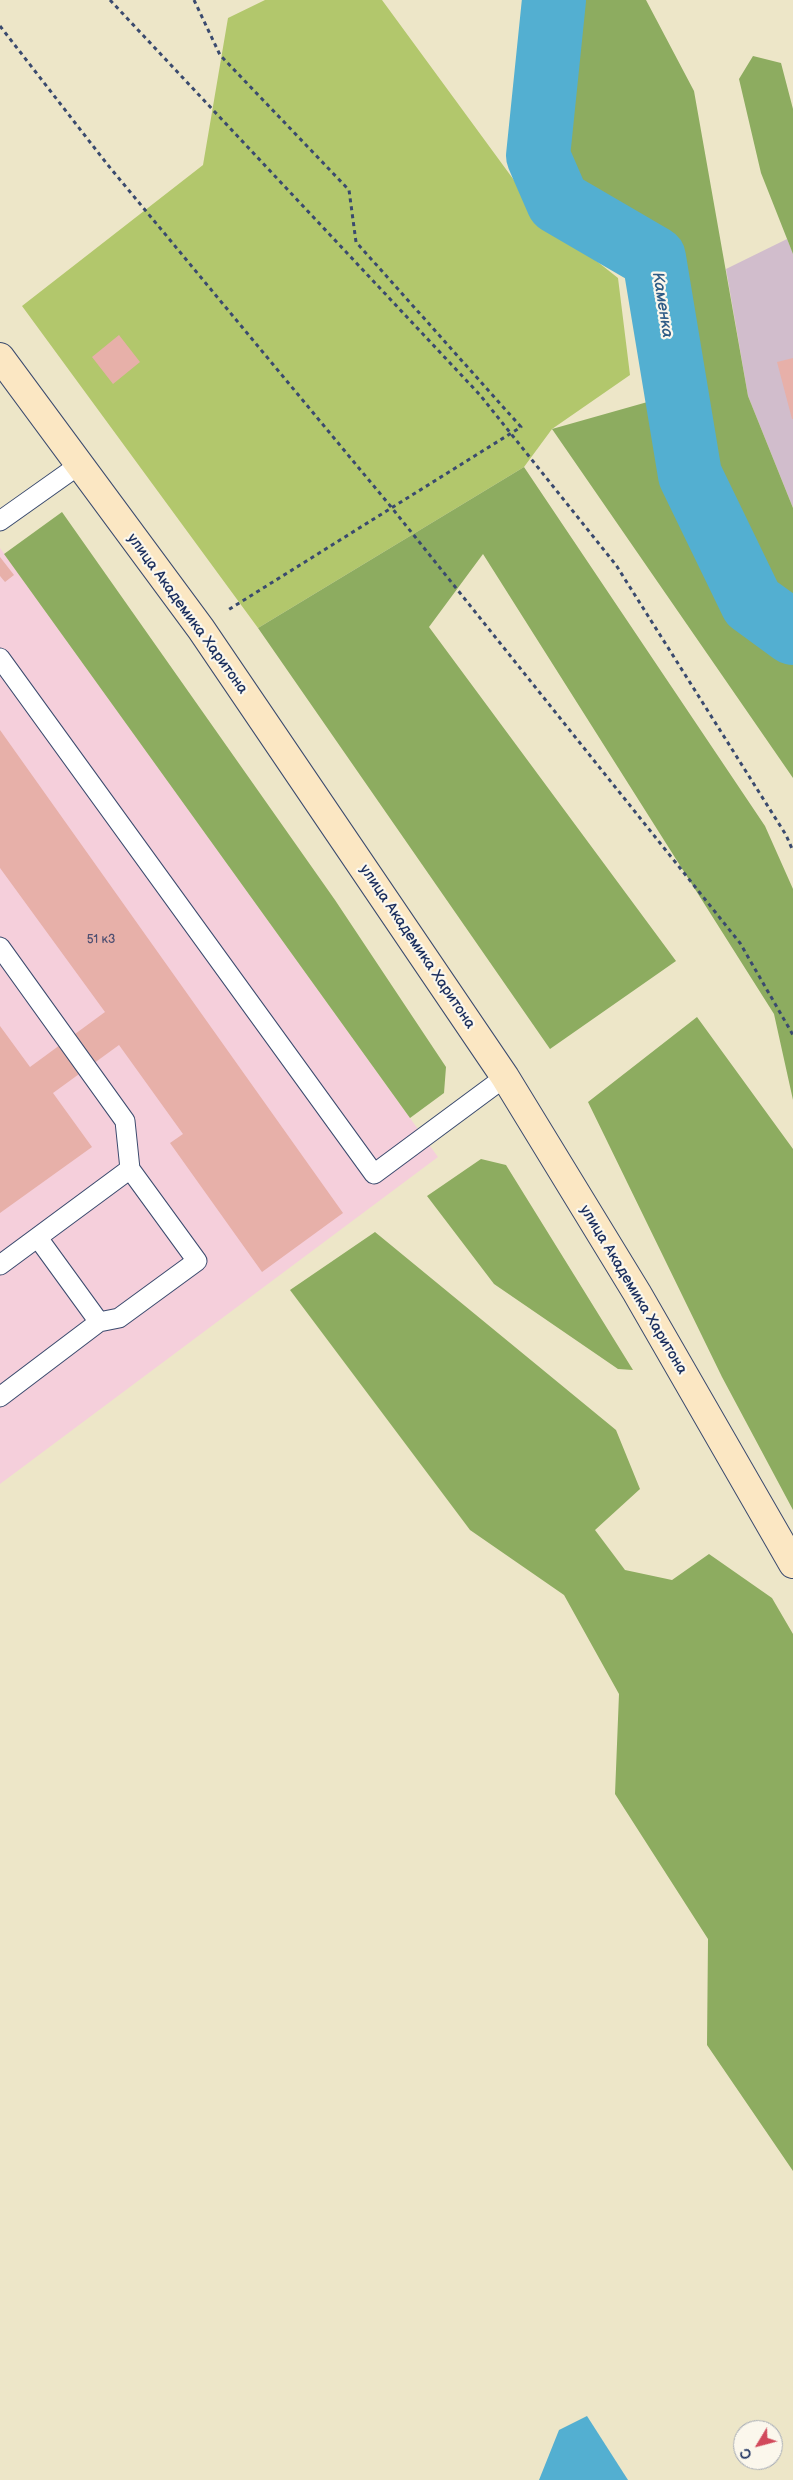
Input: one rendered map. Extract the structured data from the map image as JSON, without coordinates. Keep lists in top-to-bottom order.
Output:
{
  "streets": {
    "street": ["улица Академика Харитона"]
  },
  "water": ["Каменка"],
  "house_numbers": ["51 к3"],
  "north": "bottom left"
}
